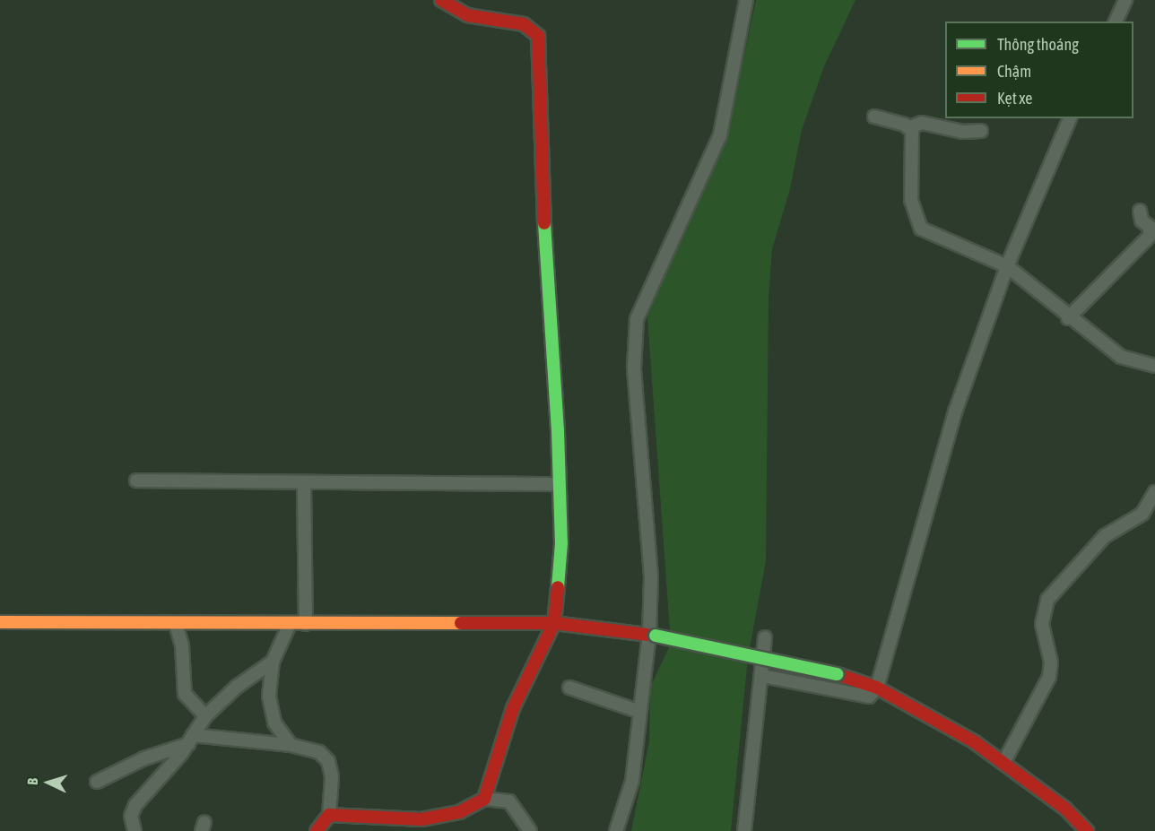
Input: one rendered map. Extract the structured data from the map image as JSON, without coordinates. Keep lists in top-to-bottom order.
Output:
{
  "legend": ["Thông thoáng", "Chậm", "Kẹt xe"],
  "north": "left"
}
